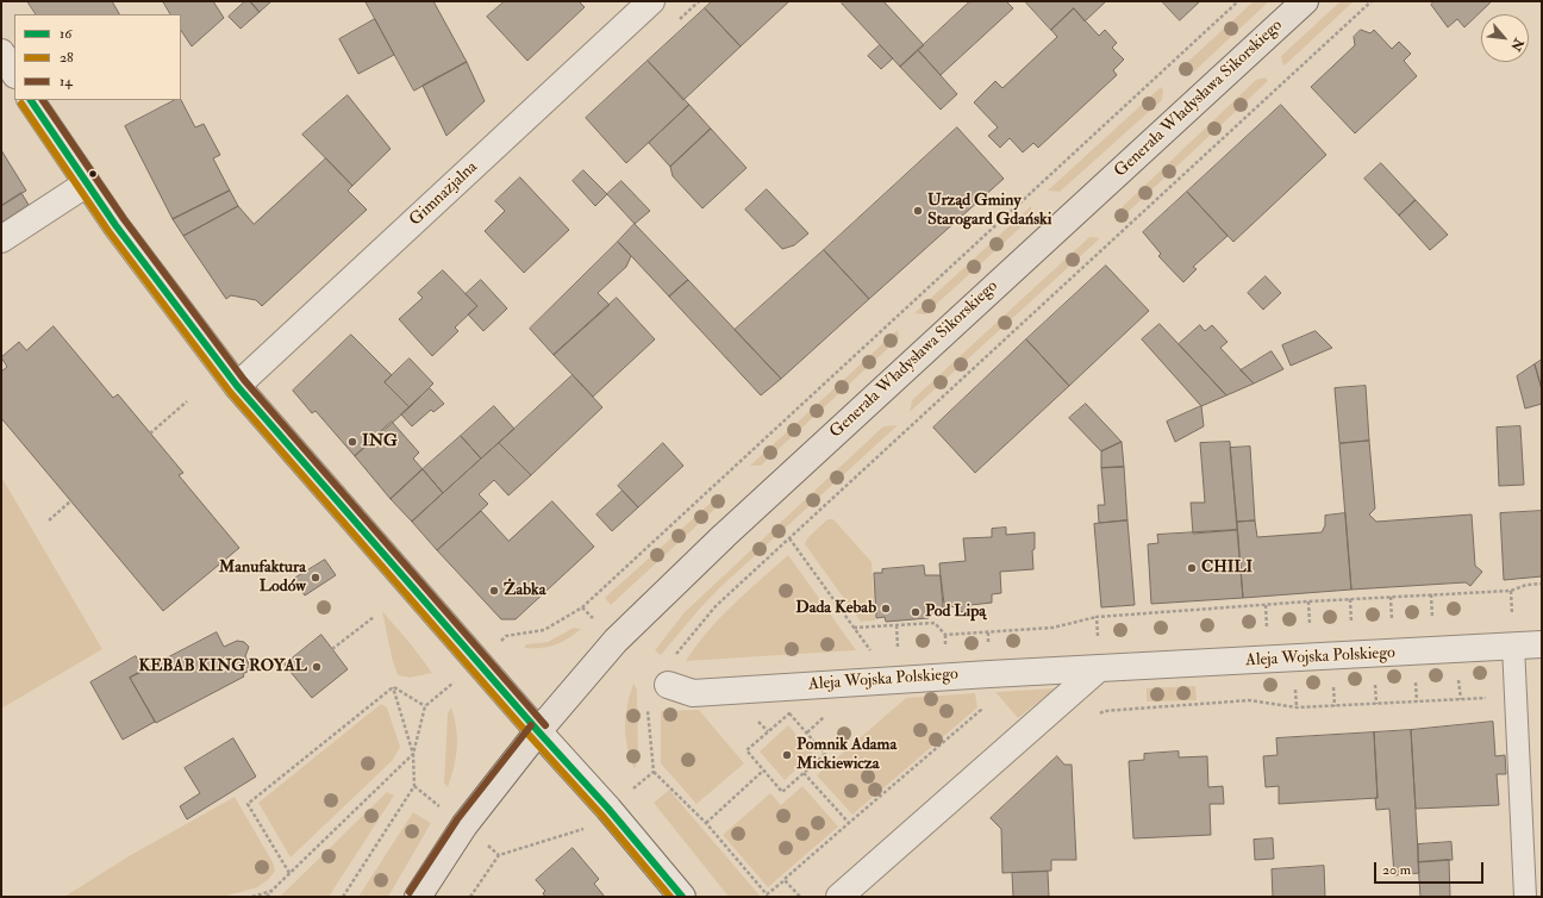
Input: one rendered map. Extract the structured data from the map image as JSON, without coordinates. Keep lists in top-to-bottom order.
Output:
{
  "streets": {
    "main road": ["Generała Władysława Sikorskiego"],
    "street": ["Gimnazjalna", "Aleja Wojska Polskiego"]
  },
  "places": [
    "Urząd Gminy Starogard Gdański",
    "ING",
    "CHILI",
    "Manufaktura Lodów",
    "Żabka",
    "Dada Kebab",
    "Pod Lipą",
    "KEBAB KING ROYAL",
    "Pomnik Adama Mickiewicza"
  ],
  "lines": ["transit line 16", "transit line 14", "transit line 28"],
  "legend": ["16", "28", "14"],
  "scale_bar": "20 m",
  "north": "bottom right"
}
